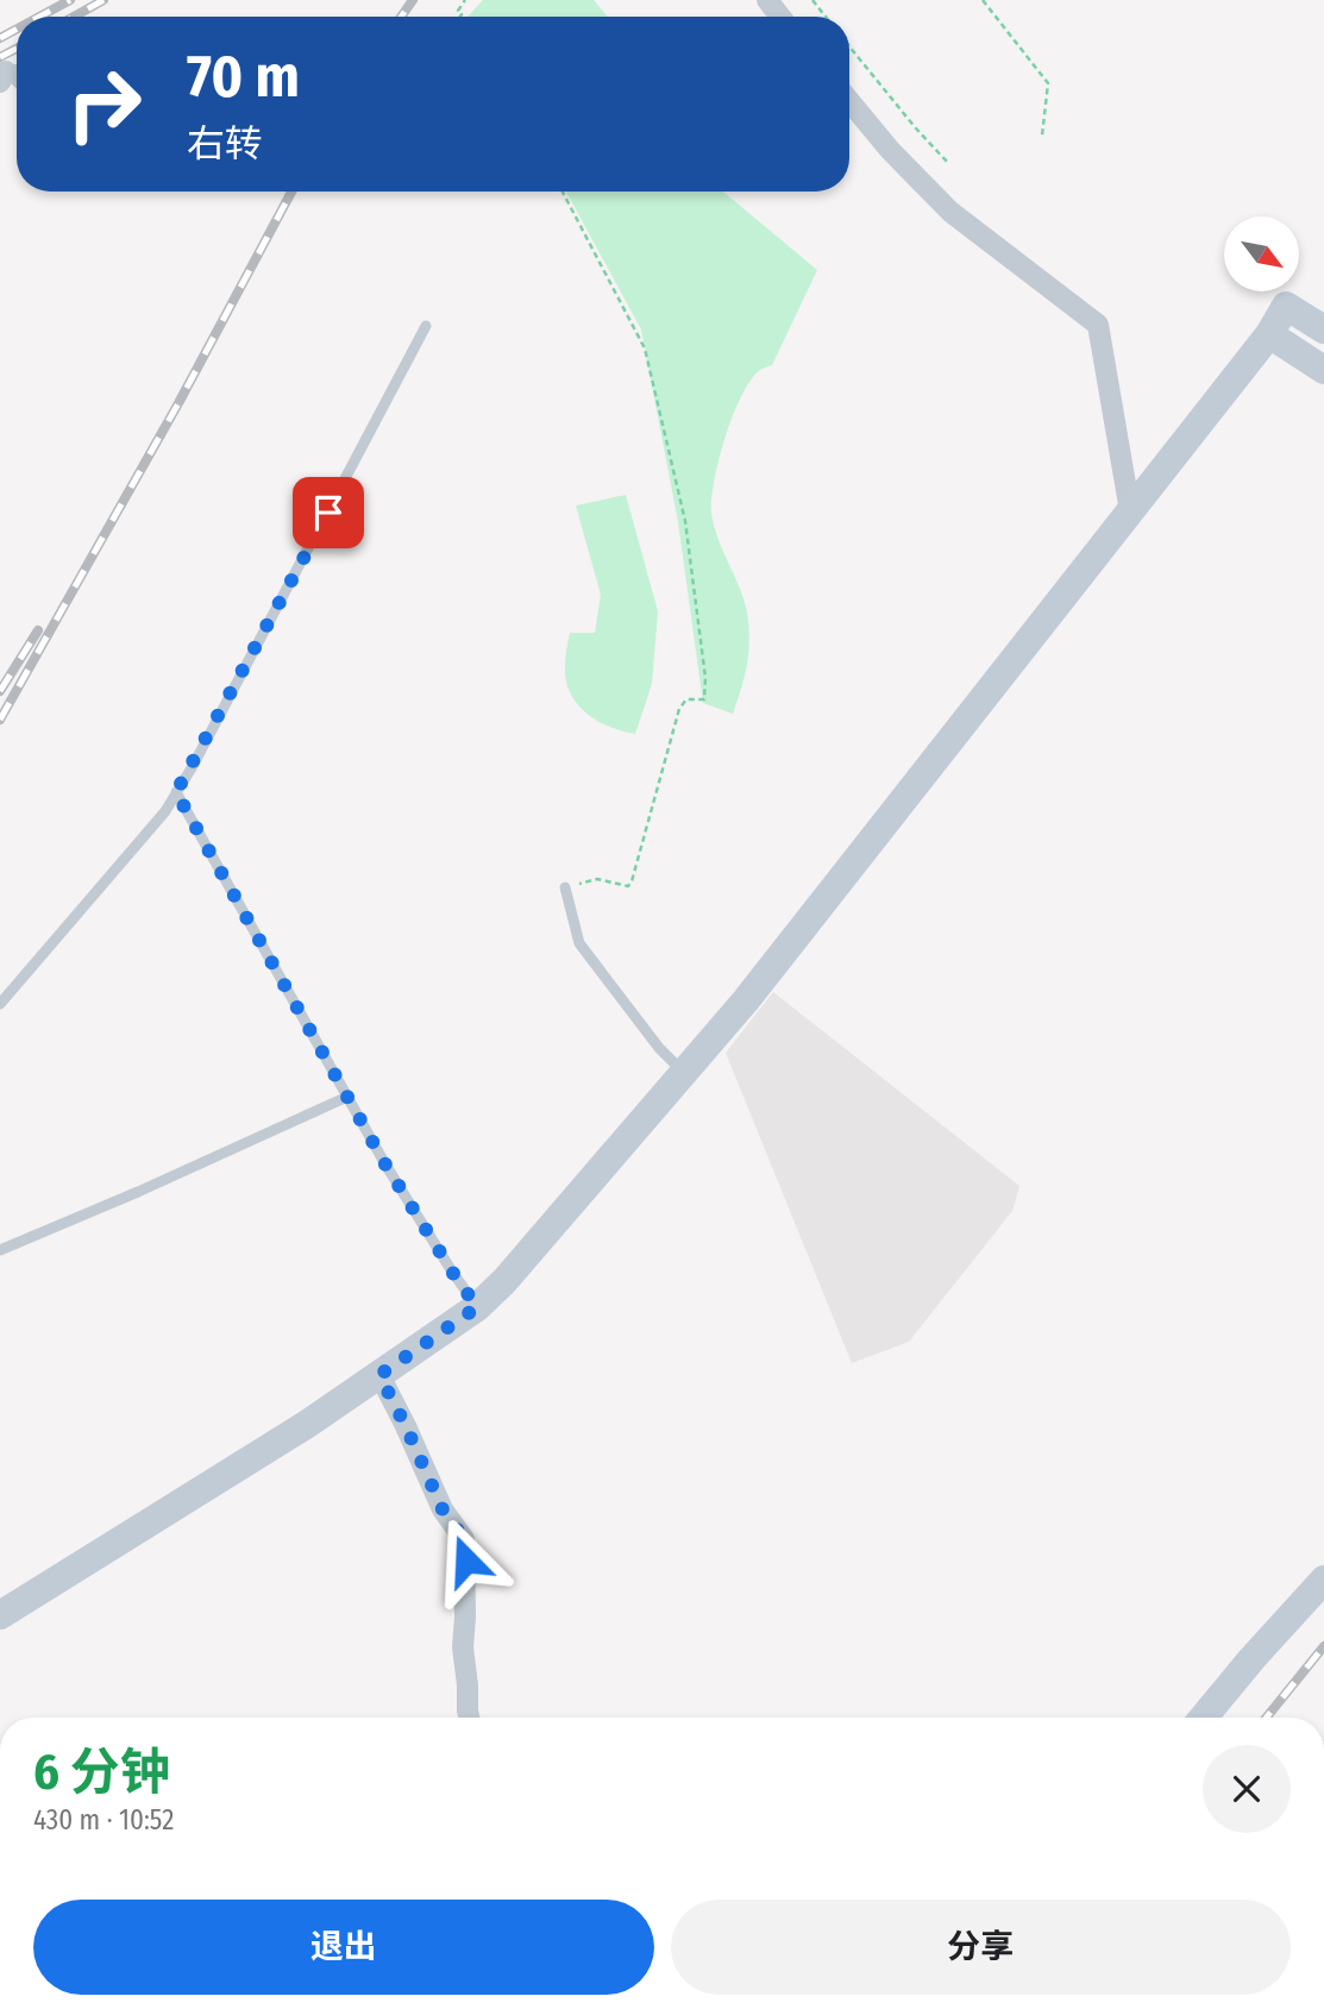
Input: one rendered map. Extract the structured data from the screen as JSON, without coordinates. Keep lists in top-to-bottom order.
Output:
{
  "north": "bottom right",
  "page": {
    "turn": ["70 m", "右转"],
    "heading": ["6 分钟", "430 m · 10:52"],
    "buttons": ["退出", "分享"]
  }
}
